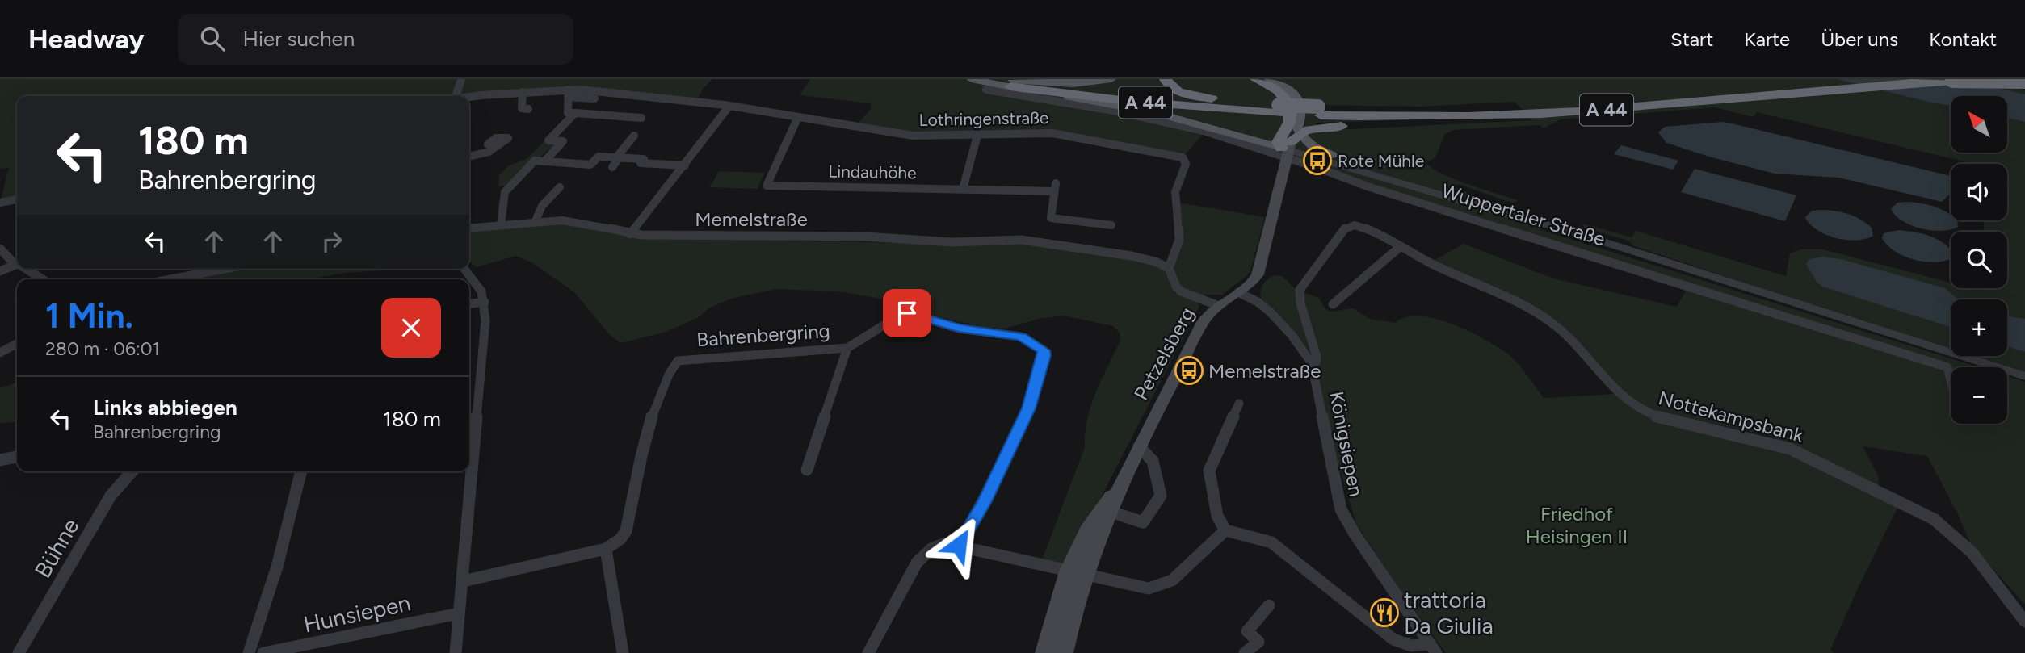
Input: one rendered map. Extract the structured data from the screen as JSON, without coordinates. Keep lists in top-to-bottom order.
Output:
{
  "streets": {
    "highway": ["A 44"],
    "main road": ["Petzelsberg"],
    "street": [
      "Lothringenstraße",
      "Lindauhöhe",
      "Wuppertaler Straße",
      "Memelstraße",
      "Bahrenbergring",
      "Nottekampsbank",
      "Königsiepen",
      "Bühne",
      "Hunsiepen"
    ]
  },
  "crossings": [
    ["Lothringenstraße", "Lindauhöhe"],
    ["Lothringenstraße", "Memelstraße"],
    ["Petzelsberg", "Königsiepen"],
    ["Nottekampsbank", "Königsiepen"]
  ],
  "parks": ["Friedhof Heisingen II"],
  "places": {
    "bus stop": ["Rote Mühle", "Memelstraße"],
    "restaurant": ["trattoria Da Giulia"]
  },
  "north": "top left",
  "page": {
    "header": "Headway",
    "search": "Hier suchen",
    "nav": [
      "Start",
      "Karte",
      "Über uns",
      "Kontakt"
    ],
    "map_buttons": ["+", "−"],
    "turn": ["180 m", "Bahrenbergring"],
    "heading": ["1 Min.", "280 m · 06:01"],
    "list": [
      {
        "name": "Links abbiegen",
        "note": "Bahrenbergring",
        "value": "180 m"
      }
    ]
  }
}
